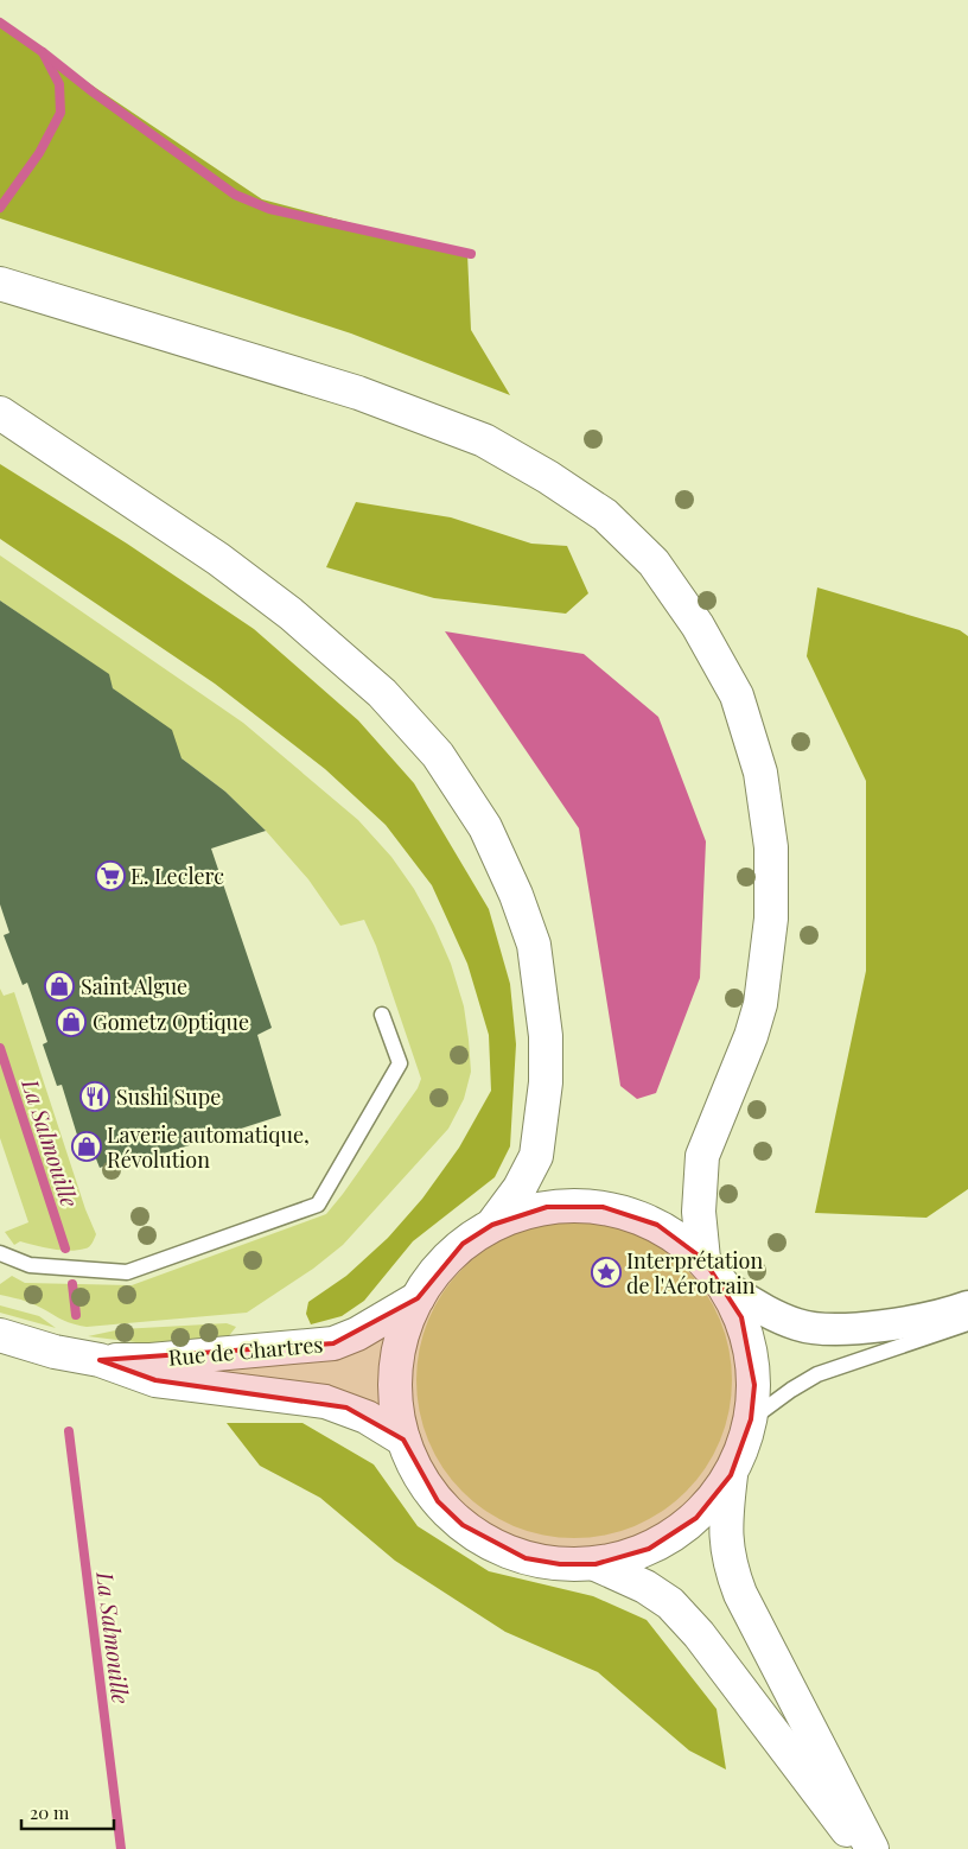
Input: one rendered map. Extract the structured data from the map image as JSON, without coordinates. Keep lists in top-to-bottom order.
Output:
{
  "streets": {
    "main road": ["Rue de Chartres"]
  },
  "water": ["La Salmouille"],
  "places": {
    "supermarket": ["E. Leclerc"],
    "shop": ["Saint Algue", "Gometz Optique", "Laverie automatique, Révolution"],
    "restaurant": ["Sushi Supe"],
    "place": ["Interprétation de l'Aérotrain"]
  },
  "scale_bar": "20 m"
}
